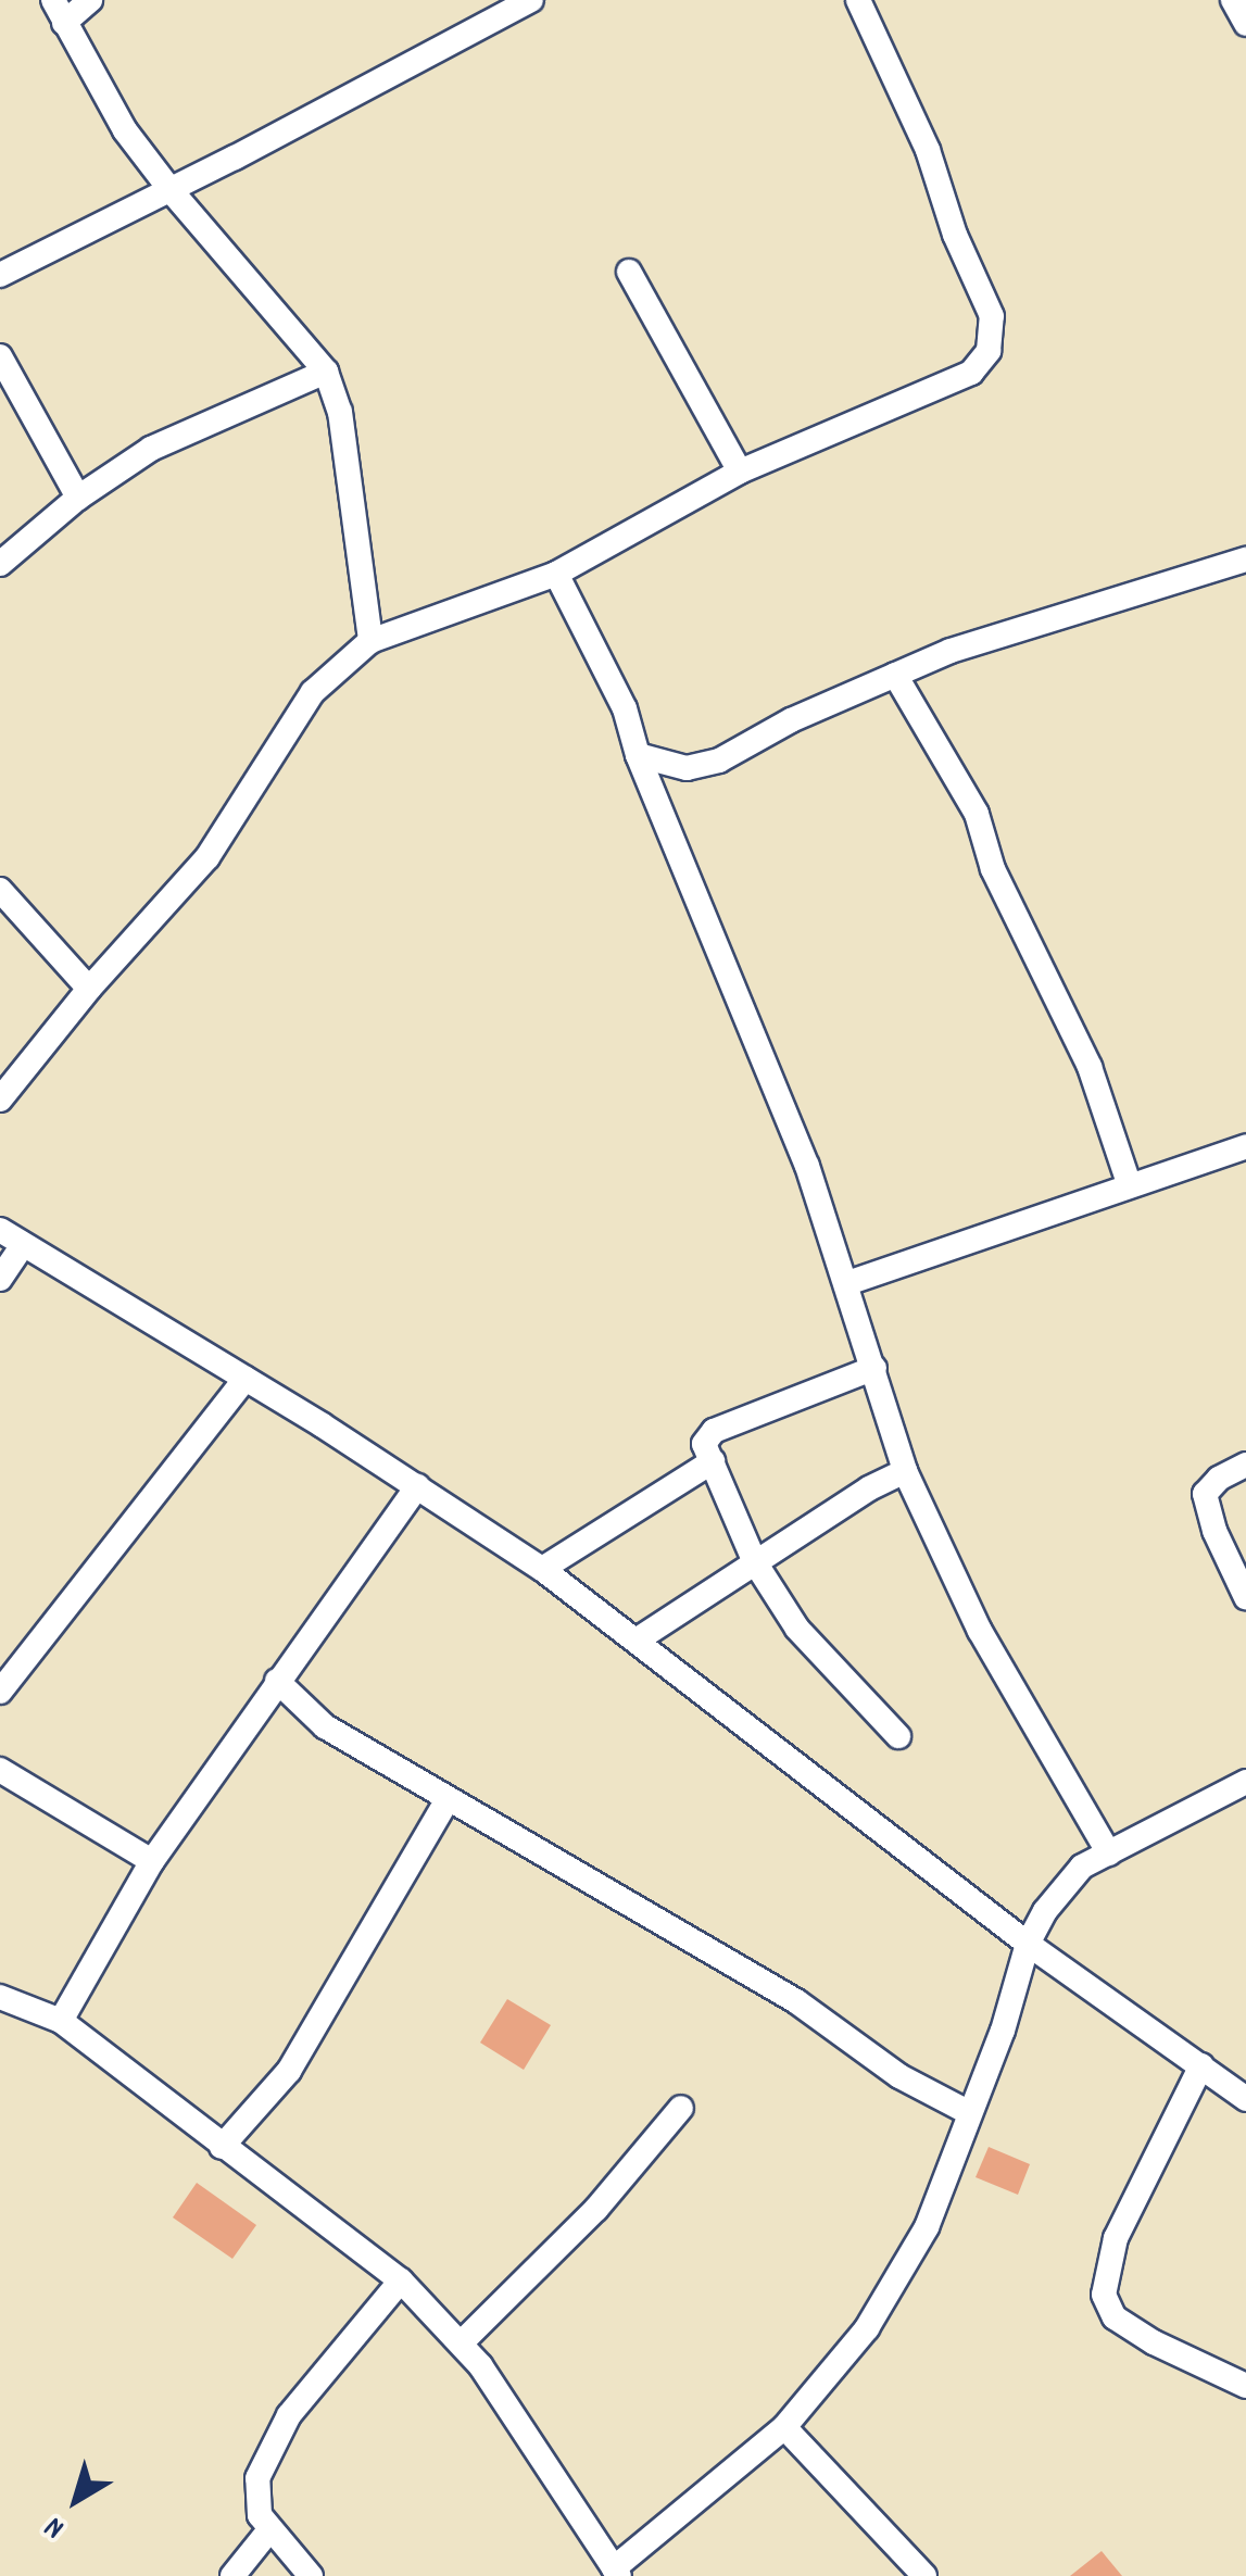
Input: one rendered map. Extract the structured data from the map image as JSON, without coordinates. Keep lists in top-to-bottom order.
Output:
{
  "north": "bottom left"
}
